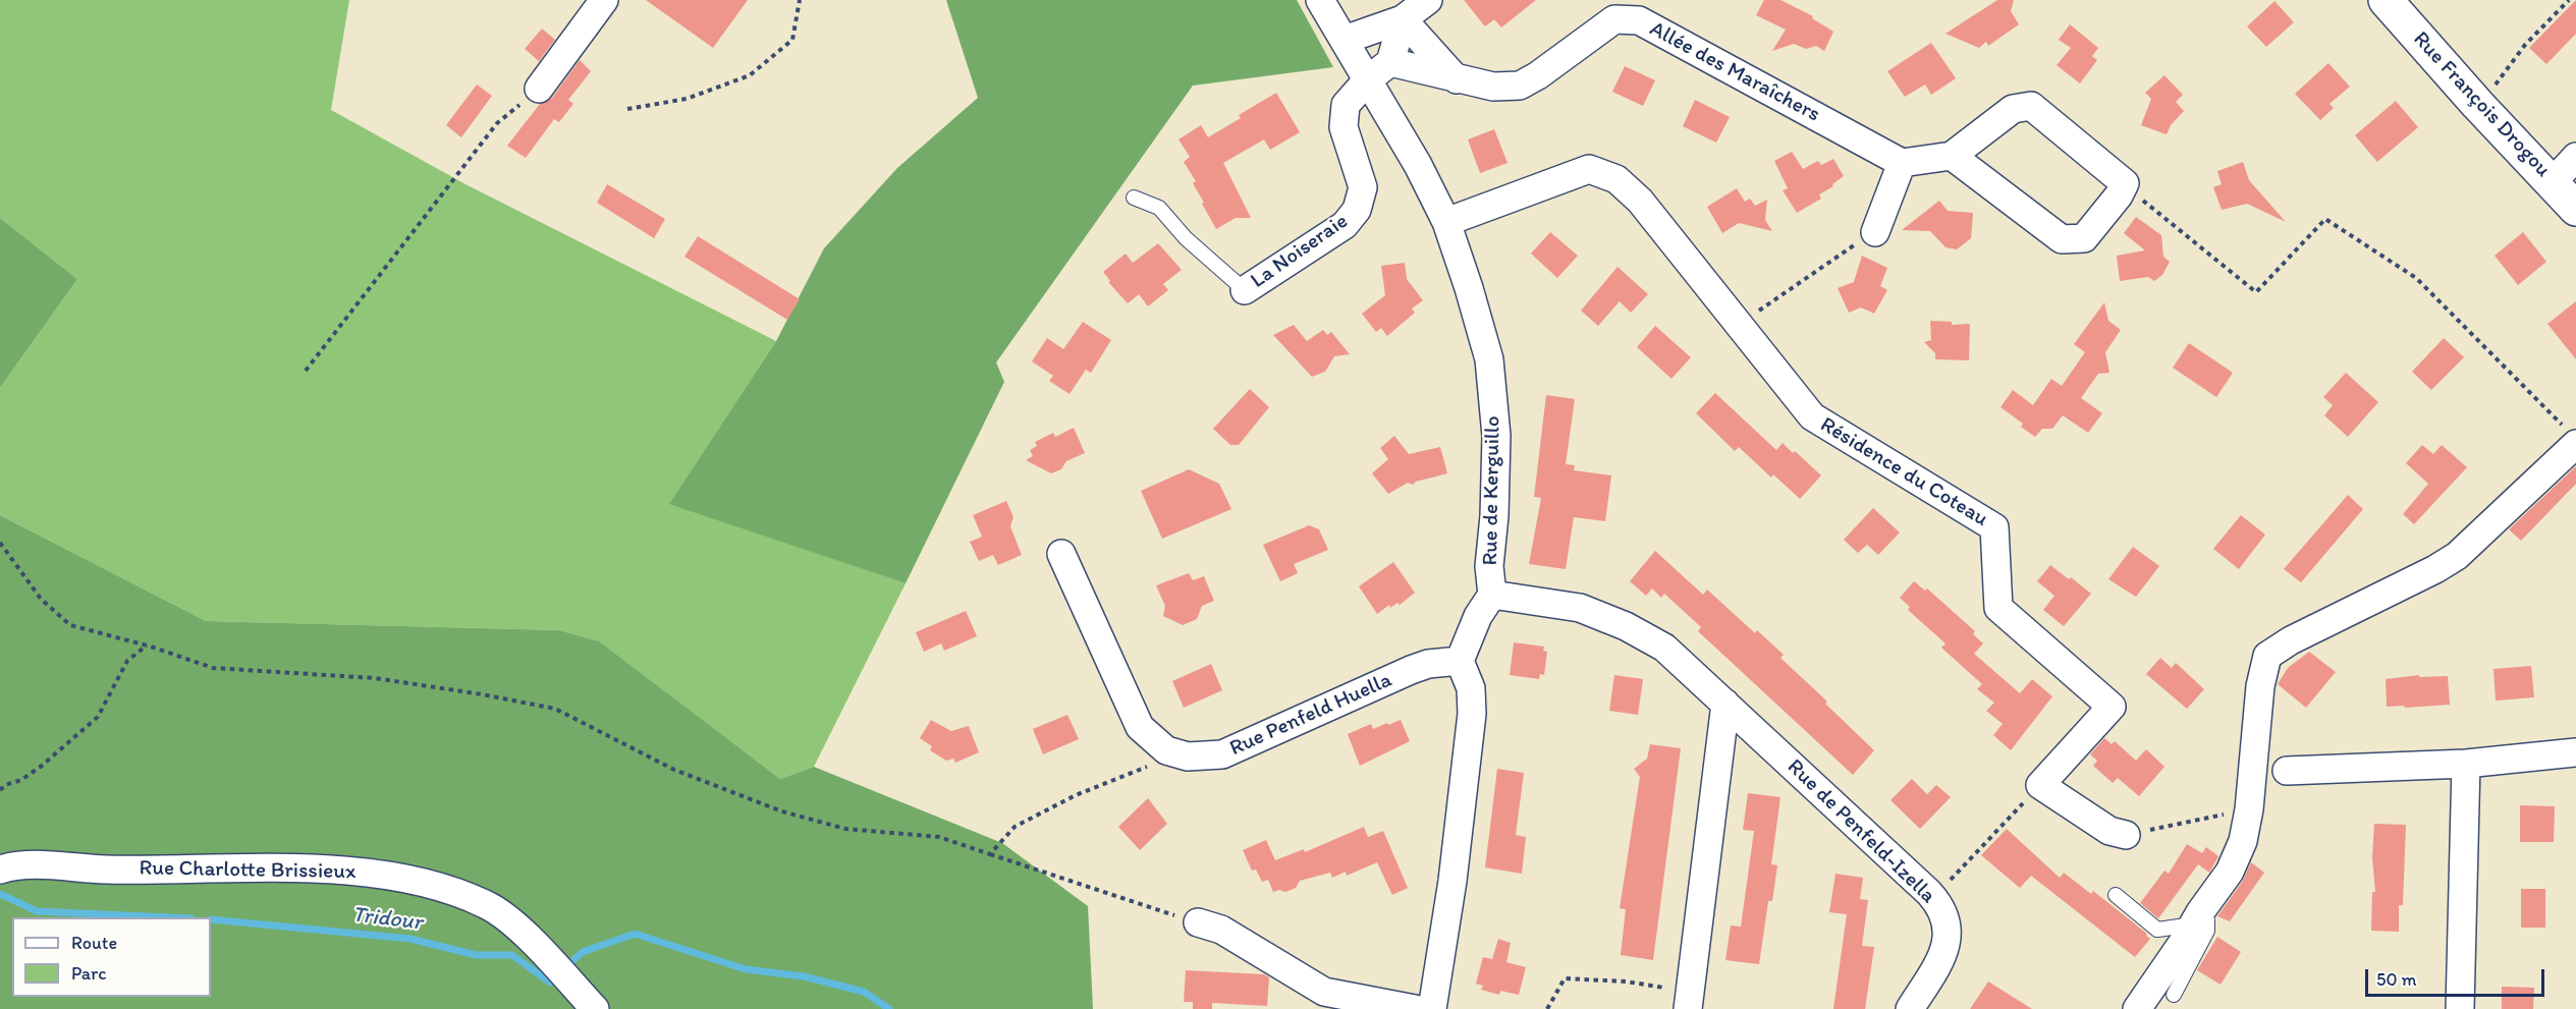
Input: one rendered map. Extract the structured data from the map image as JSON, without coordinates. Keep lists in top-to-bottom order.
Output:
{
  "streets": {
    "street": [
      "Allée des Maraîchers",
      "Rue François Drogou",
      "La Noiseraie",
      "Résidence du Coteau",
      "Rue de Kerguillo",
      "Rue Penfeld Huella",
      "Rue de Penfeld-Izella",
      "Rue Charlotte Brissieux"
    ]
  },
  "crossings": [
    ["Allée des Maraîchers", "La Noiseraie"],
    ["La Noiseraie", "Rue de Kerguillo"],
    ["Résidence du Coteau", "Rue de Kerguillo"],
    ["Rue de Kerguillo", "Rue Penfeld Huella"],
    ["Rue de Kerguillo", "Rue de Penfeld-Izella"]
  ],
  "water": ["Tridour"],
  "legend": ["Route", "Parc"],
  "scale_bar": "50 m"
}
